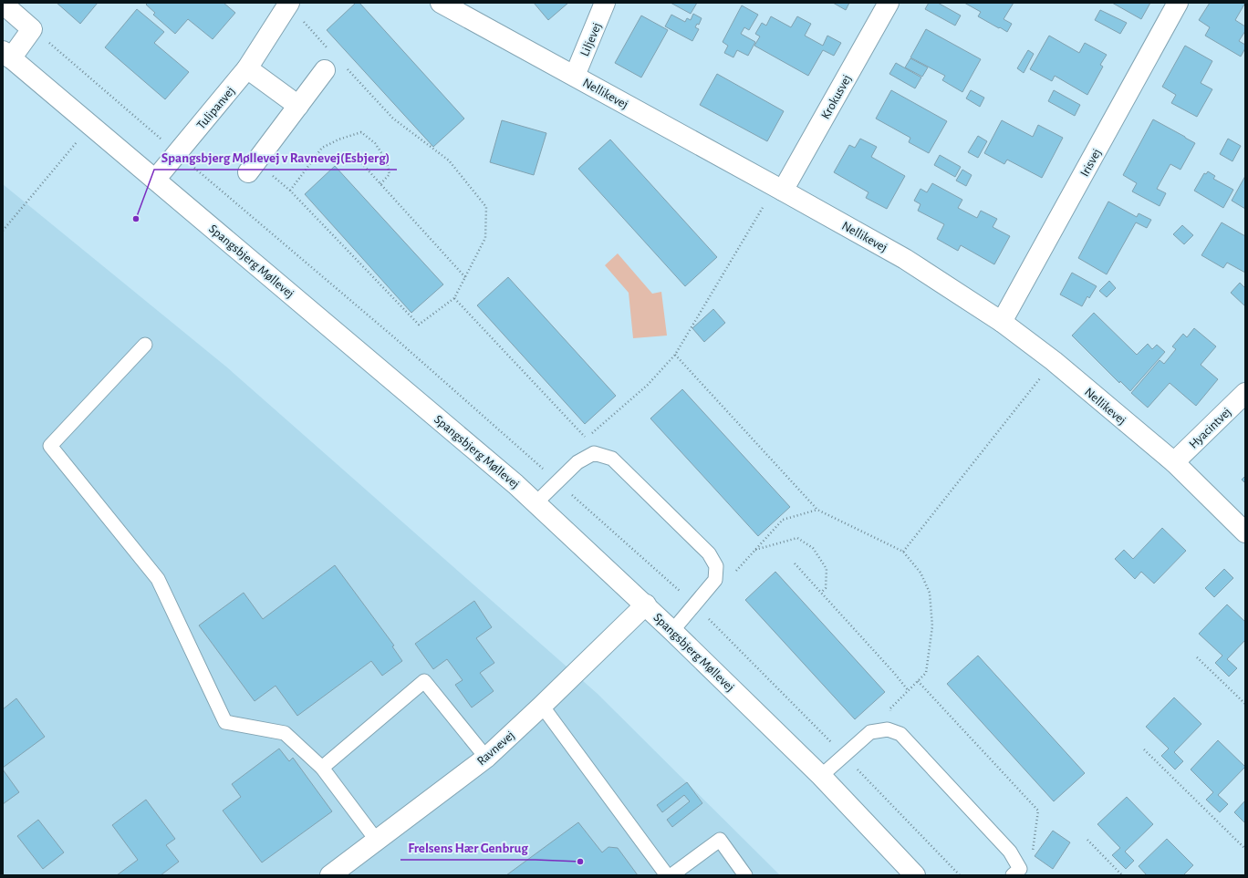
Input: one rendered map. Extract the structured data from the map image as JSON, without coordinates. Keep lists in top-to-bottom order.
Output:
{
  "streets": {
    "street": [
      "Liljevej",
      "Nellikevej",
      "Krokusvej",
      "Tulipanvej",
      "Irisvej",
      "Spangsbjerg Møllevej",
      "Hyacintvej",
      "Ravnevej"
    ]
  },
  "crossings": [
    ["Liljevej", "Nellikevej"],
    ["Nellikevej", "Krokusvej"],
    ["Nellikevej", "Irisvej"],
    ["Nellikevej", "Hyacintvej"],
    ["Tulipanvej", "Spangsbjerg Møllevej"],
    ["Spangsbjerg Møllevej", "Ravnevej"]
  ],
  "places": ["Spangsbjerg Møllevej v Ravnevej(Esbjerg)", "Frelsens Hær Genbrug"]
}
